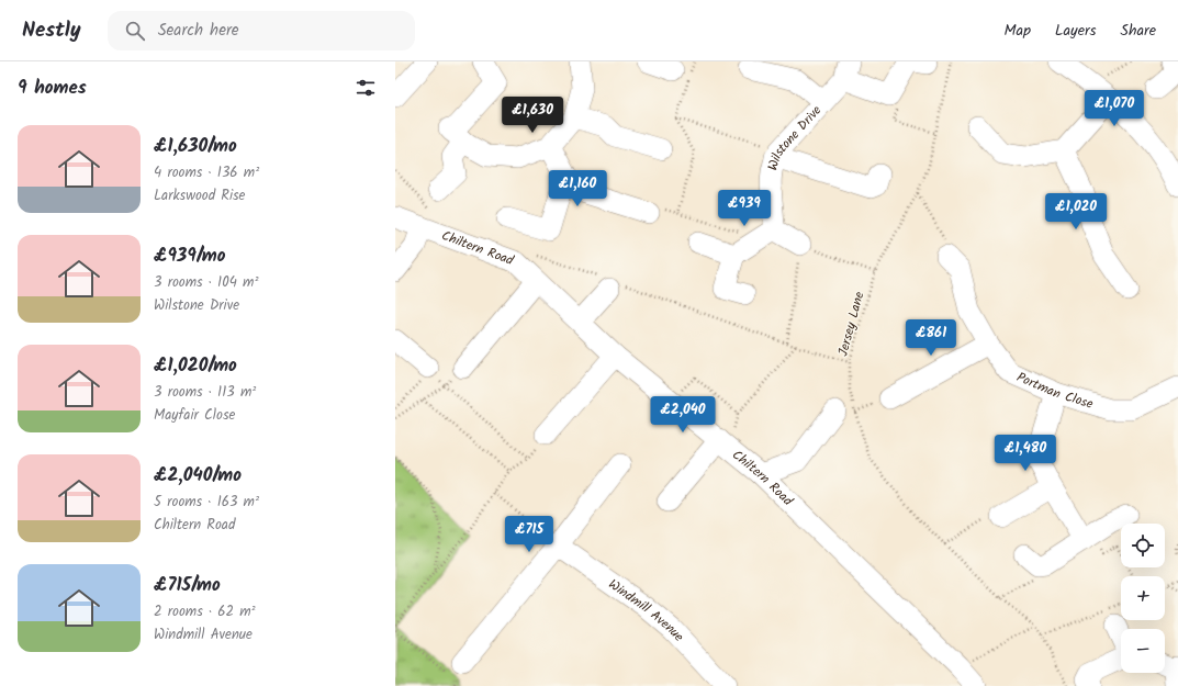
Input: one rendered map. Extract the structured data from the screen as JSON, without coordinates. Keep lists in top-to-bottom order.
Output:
{
  "streets": {
    "street": [
      "Wilstone Drive",
      "Chiltern Road",
      "Portman Close",
      "Windmill Avenue"
    ],
    "path": ["Jersey Lane"]
  },
  "page": {
    "header": "Nestly",
    "search": "Search here",
    "nav": ["Map", "Layers", "Share"],
    "heading": "9 homes",
    "price": [
      "£1,070",
      "£1,630",
      "£1,160",
      "£939",
      "£1,020",
      "£861",
      "£2,040",
      "£1,480",
      "£715"
    ],
    "list": [
      {
        "name": "£1,630/mo",
        "note": "4 rooms · 136 m² · Larkswood Rise"
      },
      {
        "name": "£939/mo",
        "note": "3 rooms · 104 m² · Wilstone Drive"
      },
      {
        "name": "£1,020/mo",
        "note": "3 rooms · 113 m² · Mayfair Close"
      },
      {
        "name": "£2,040/mo",
        "note": "5 rooms · 163 m² · Chiltern Road"
      },
      {
        "name": "£715/mo",
        "note": "2 rooms · 62 m² · Windmill Avenue"
      }
    ],
    "map_buttons": ["+", "−"]
  }
}
